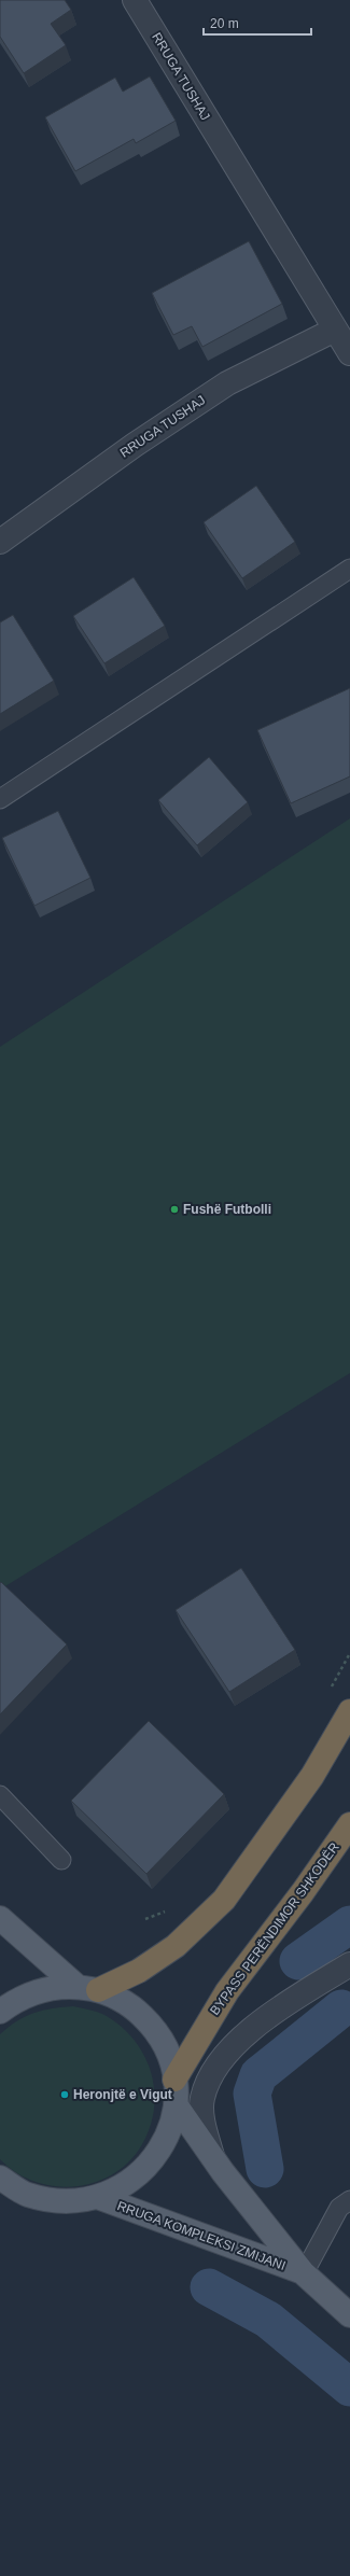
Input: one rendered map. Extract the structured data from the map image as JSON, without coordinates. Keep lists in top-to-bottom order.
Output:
{
  "streets": {
    "highway": ["BYPASS PERËNDIMOR SHKODËR"],
    "main road": ["RRUGA KOMPLEKSI ZMIJANI"],
    "street": ["RRUGA TUSHAJ"]
  },
  "crossings": [
    ["BYPASS PERËNDIMOR SHKODËR", "RRUGA KOMPLEKSI ZMIJANI"]
  ],
  "places": ["Fushë Futbolli", "Heronjtë e Vigut"],
  "scale_bar": "20 m"
}
